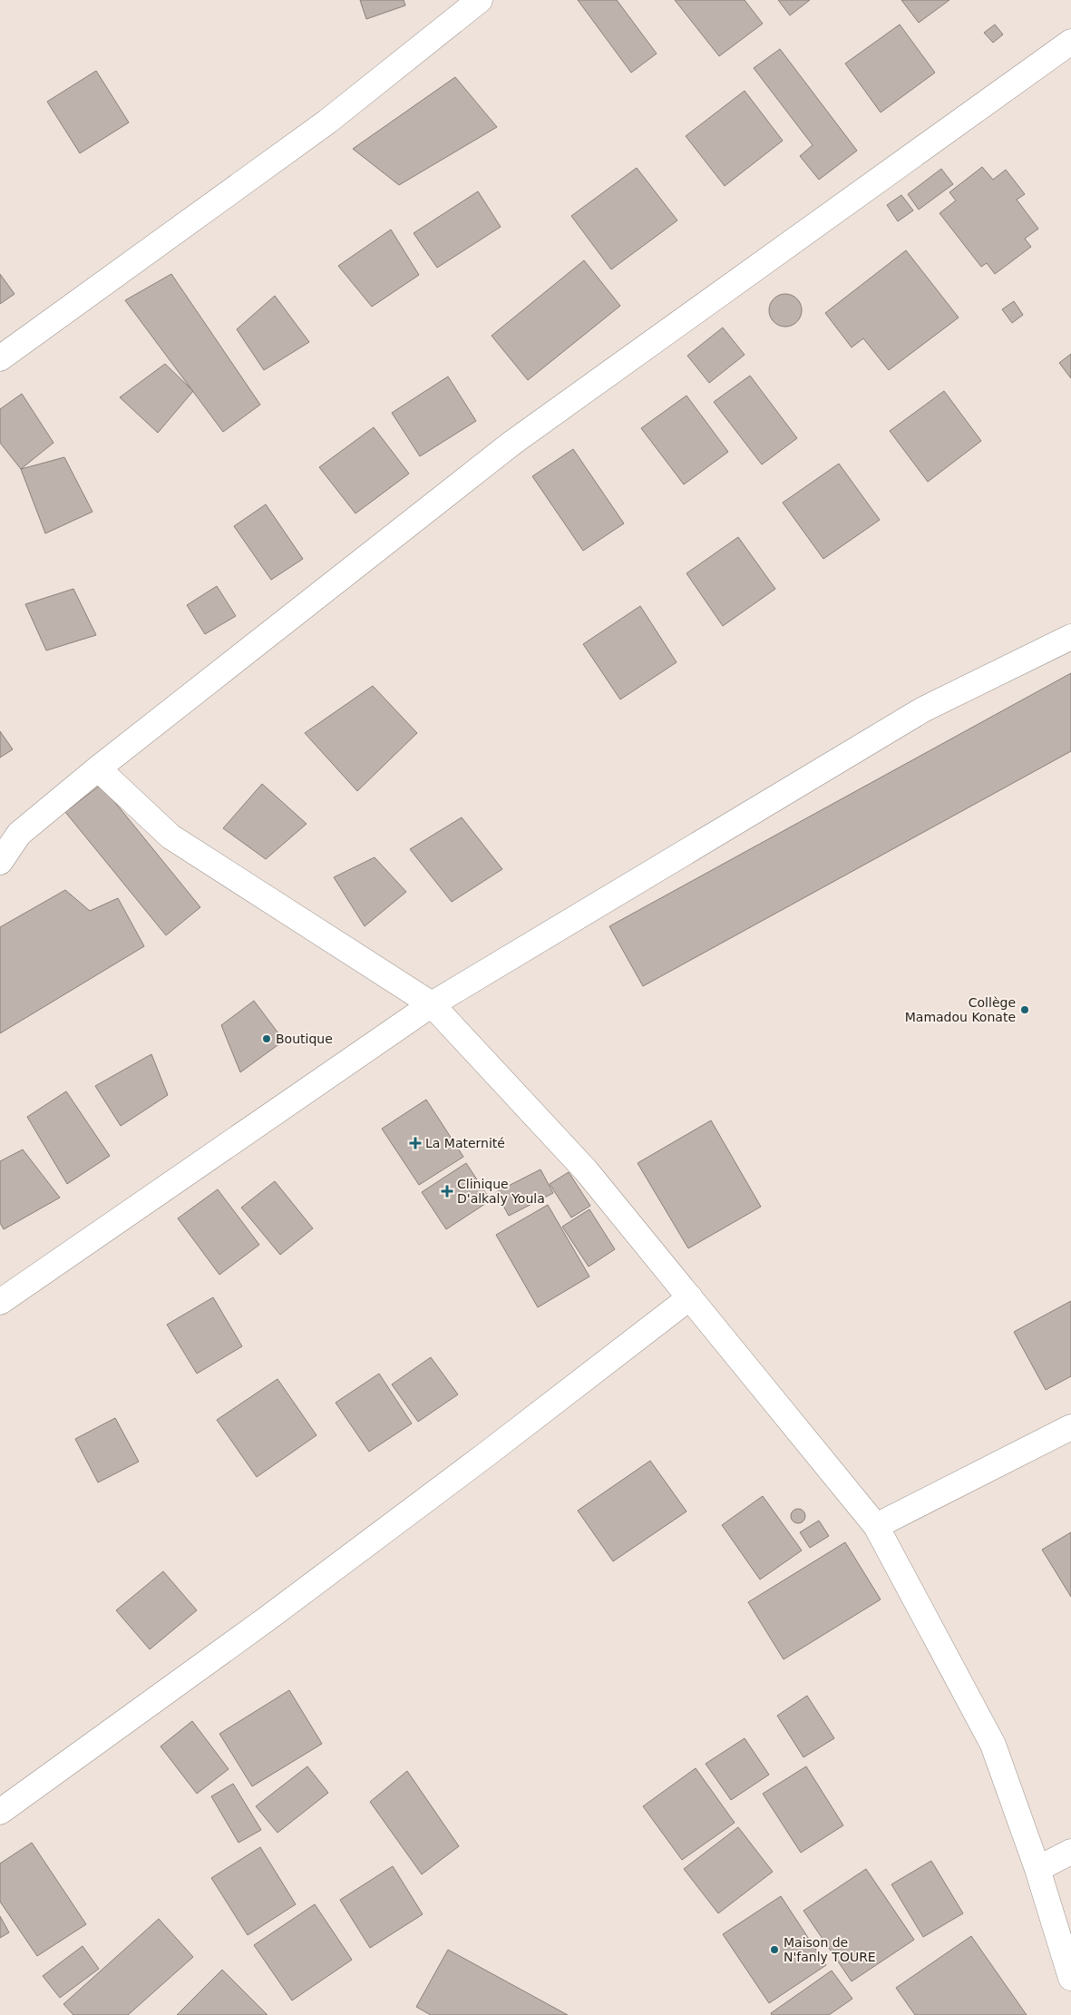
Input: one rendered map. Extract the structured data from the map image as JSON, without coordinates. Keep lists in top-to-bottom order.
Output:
{
  "places": {
    "other": ["Collège Mamadou Konate", "Boutique", "Maison de N'fanly TOURE"],
    "health": ["La Maternité", "Clinique D'alkaly Youla"]
  }
}
